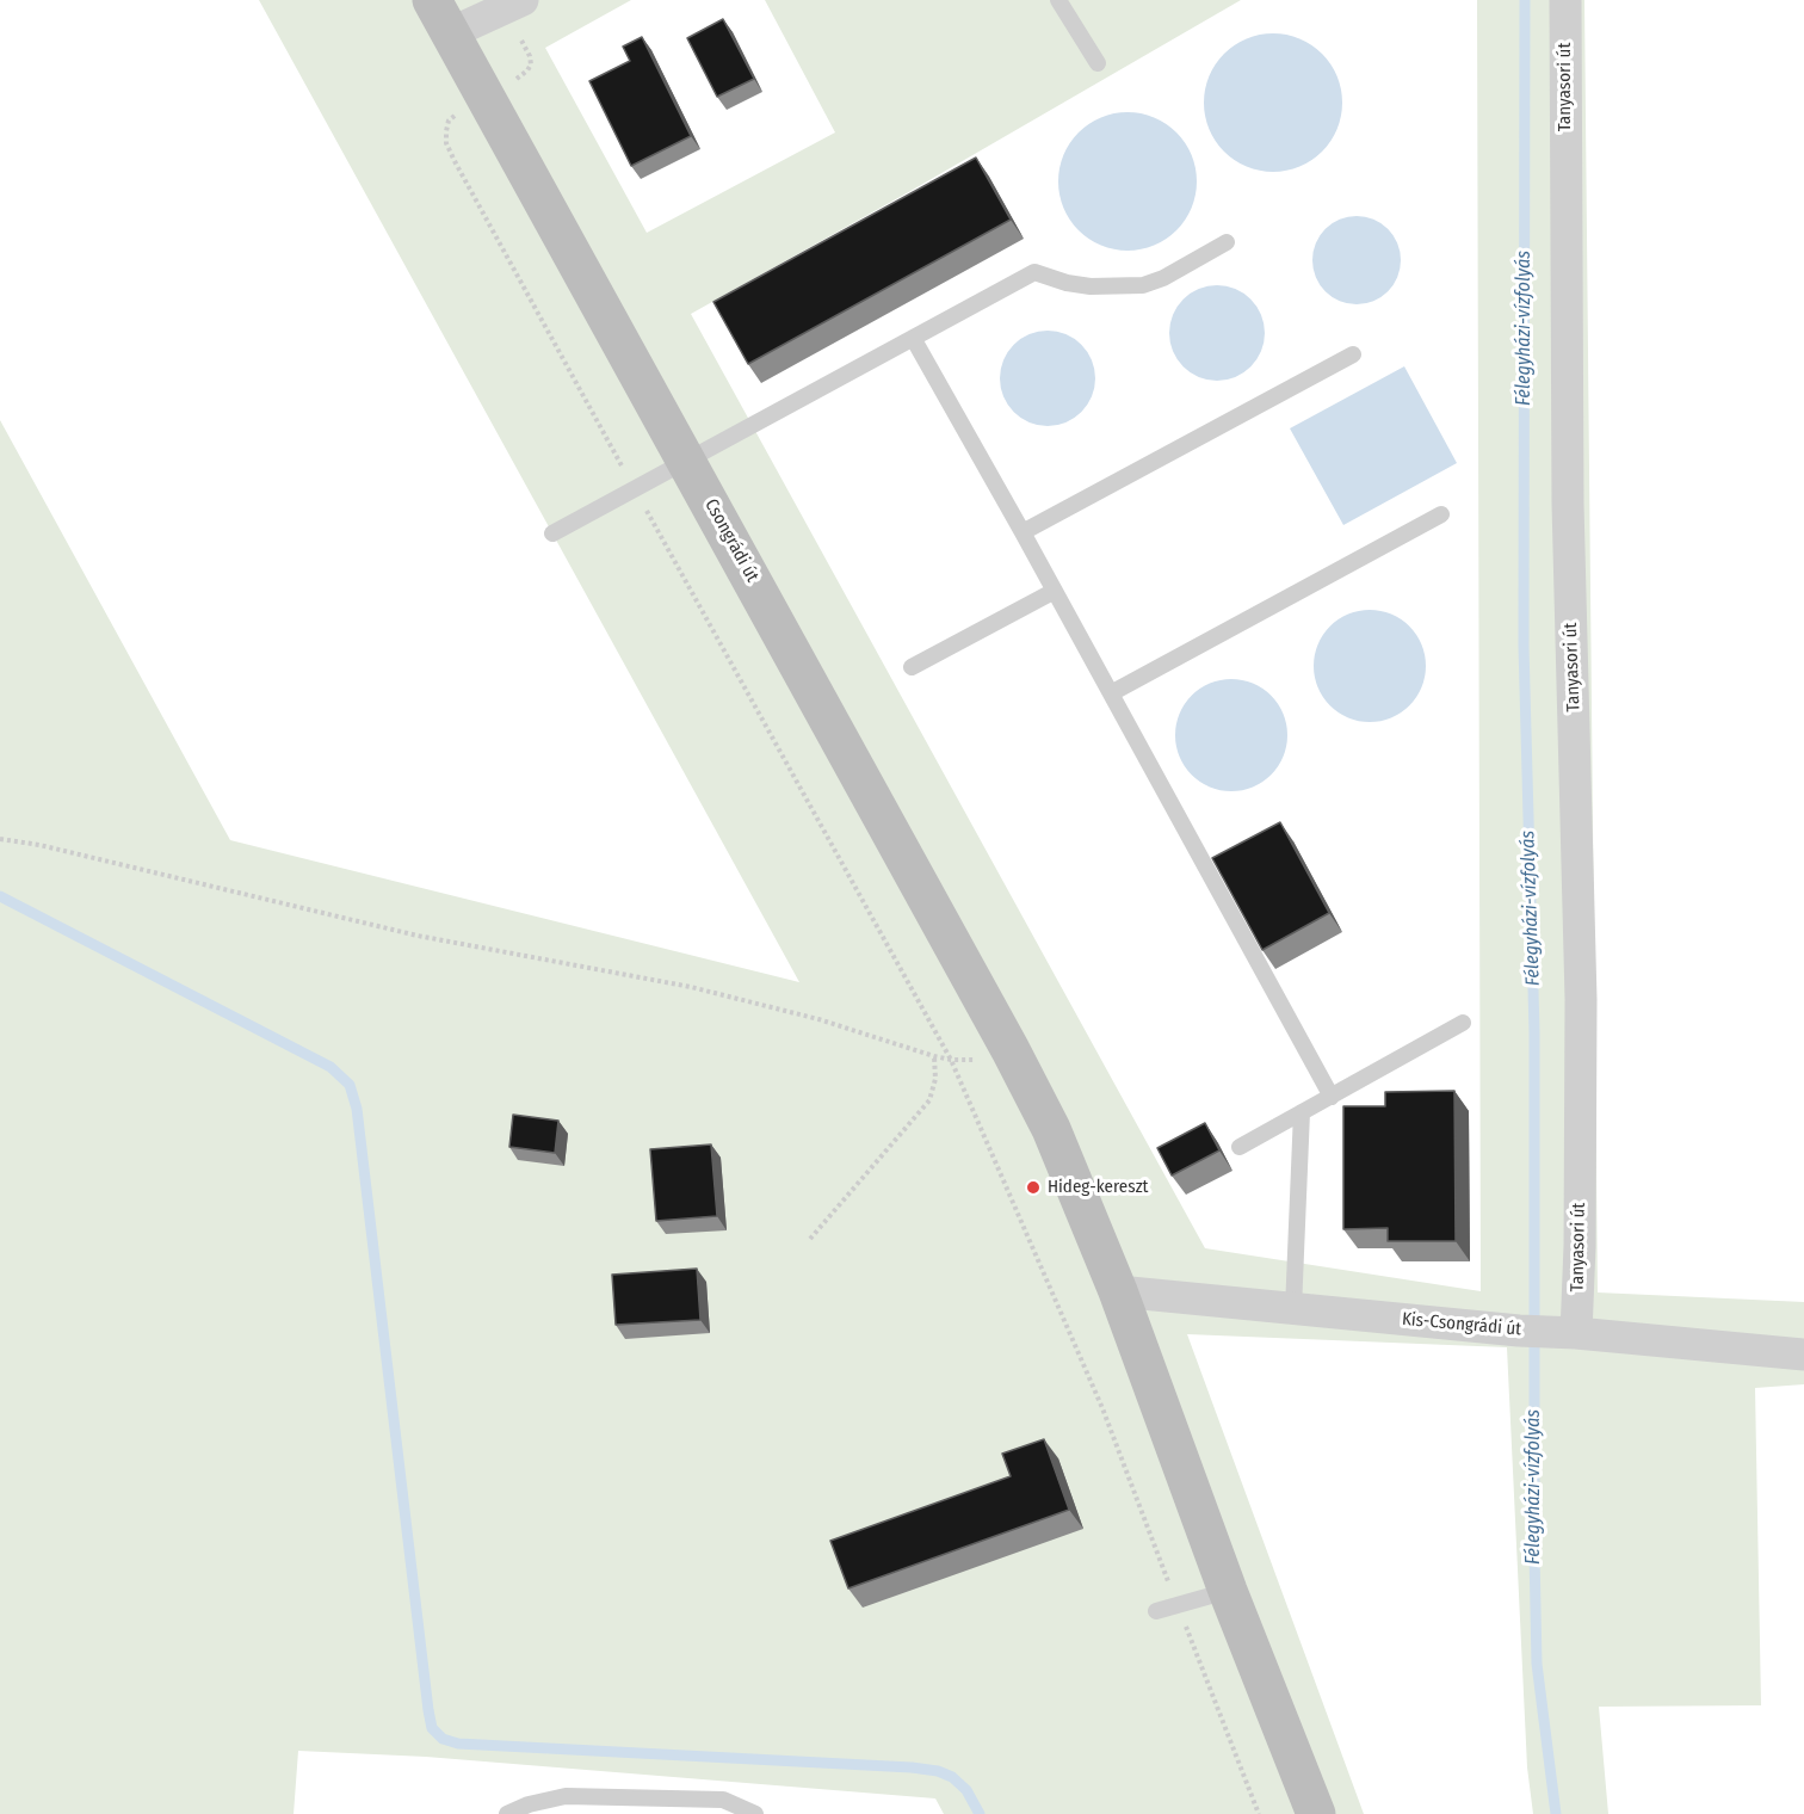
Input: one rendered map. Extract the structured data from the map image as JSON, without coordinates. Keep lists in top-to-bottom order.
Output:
{
  "streets": {
    "main road": ["Csongrádi út"],
    "street": ["Tanyasori út", "Kis-Csongrádi út"]
  },
  "crossings": [
    ["Tanyasori út", "Kis-Csongrádi út"],
    ["Csongrádi út", "Kis-Csongrádi út"]
  ],
  "water": ["Félegyházi-vízfolyás"],
  "places": ["Hideg-kereszt"]
}
